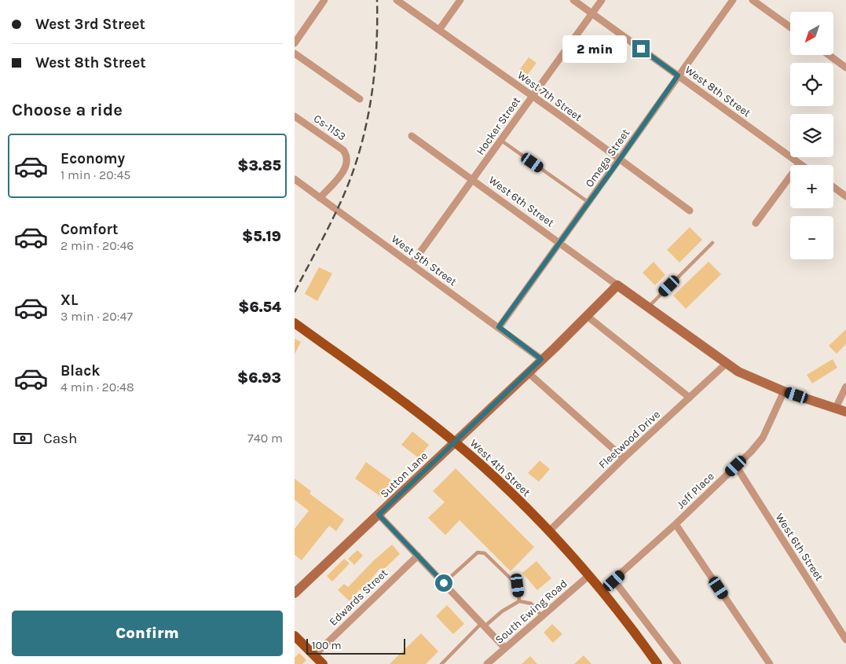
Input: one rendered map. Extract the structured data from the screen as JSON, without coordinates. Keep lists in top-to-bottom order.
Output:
{
  "streets": {
    "main road": ["West 4th Street"],
    "street": [
      "West 8th Street",
      "West 7th Street",
      "Hocker Street",
      "Cs-1153",
      "Omega Street",
      "West 6th Street",
      "West 5th Street",
      "Fleetwood Drive",
      "Sutton Lane",
      "Jeff Place",
      "Edwards Street",
      "South Ewing Road"
    ]
  },
  "crossings": [
    ["West 8th Street", "Hocker Street"],
    ["West 8th Street", "Omega Street"],
    ["West 7th Street", "Hocker Street"],
    ["West 7th Street", "Omega Street"],
    ["Hocker Street", "West 6th Street"],
    ["Hocker Street", "West 5th Street"],
    ["Cs-1153", "West 5th Street"],
    ["Omega Street", "West 6th Street"],
    ["Omega Street", "West 5th Street"],
    ["West 6th Street", "Jeff Place"],
    ["West 5th Street", "Sutton Lane"],
    ["Fleetwood Drive", "West 4th Street"],
    ["West 4th Street", "Sutton Lane"],
    ["West 4th Street", "Jeff Place"],
    ["West 4th Street", "South Ewing Road"]
  ],
  "scale_bar": "100 m",
  "north": "bottom left",
  "page": {
    "banner": ["West 3rd Street", "West 8th Street"],
    "map_buttons": ["+", "−"],
    "bubble": "2 min",
    "heading": "Choose a ride",
    "list": [
      {
        "name": "Economy",
        "note": "1 min · 20:45",
        "value": "$3.85"
      },
      {
        "name": "Comfort",
        "note": "2 min · 20:46",
        "value": "$5.19"
      },
      {
        "name": "XL",
        "note": "3 min · 20:47",
        "value": "$6.54"
      },
      {
        "name": "Black",
        "note": "4 min · 20:48",
        "value": "$6.93"
      }
    ],
    "pay": ["Cash", "740 m"],
    "buttons": "Confirm",
    "scale": "100 m"
  }
}
